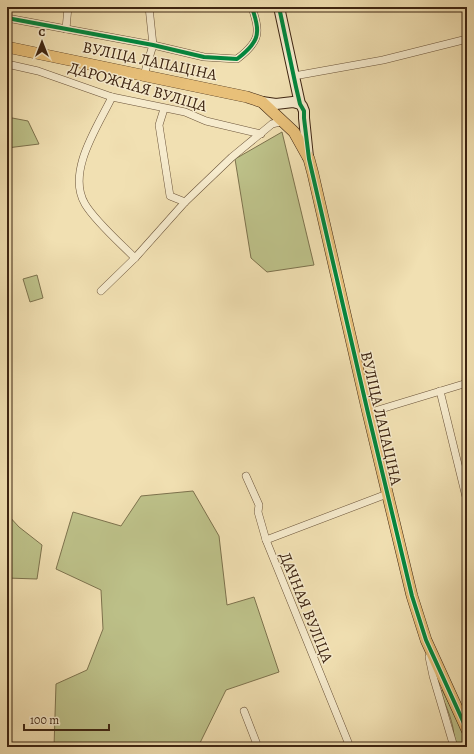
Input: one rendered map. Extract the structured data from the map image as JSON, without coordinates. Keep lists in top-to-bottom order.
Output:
{
  "streets": {
    "main road": ["ВУЛІЦА ЛАПАЦІНА"],
    "street": ["ДАРОЖНАЯ ВУЛІЦА", "ДАЧНАЯ ВУЛІЦА"]
  },
  "scale_bar": "100 m",
  "north": "top"
}
